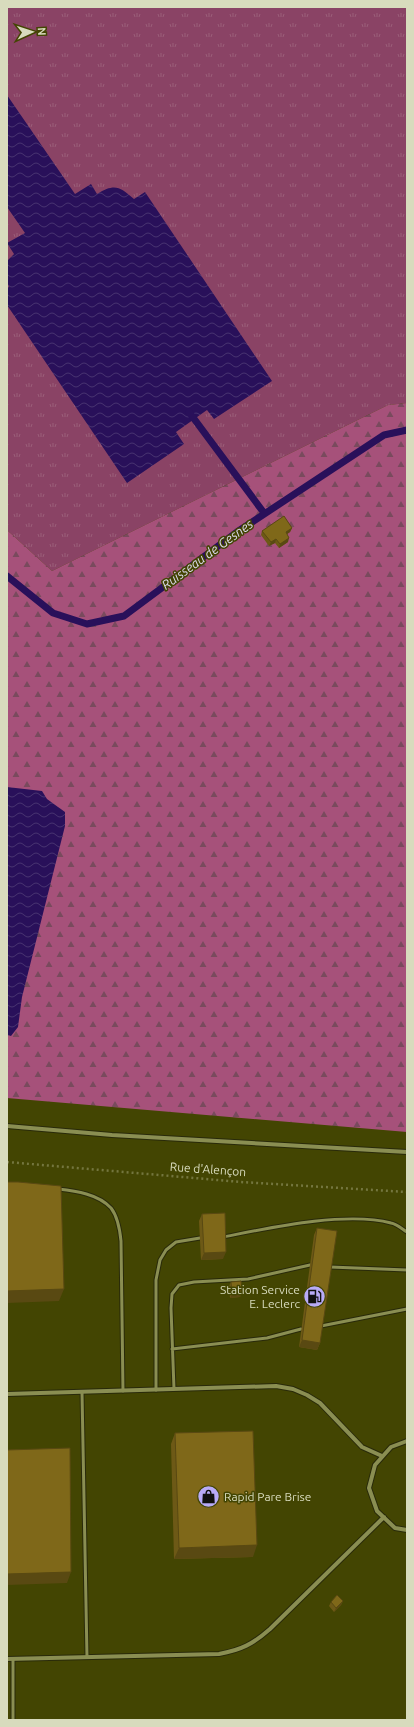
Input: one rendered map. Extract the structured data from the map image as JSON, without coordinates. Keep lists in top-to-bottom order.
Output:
{
  "streets": {
    "path": ["Rue d'Alençon"]
  },
  "water": ["Ruisseau de Gesnes"],
  "places": {
    "fuel station": ["Station Service E. Leclerc"],
    "shop": ["Rapid Pare Brise"]
  },
  "north": "right"
}
